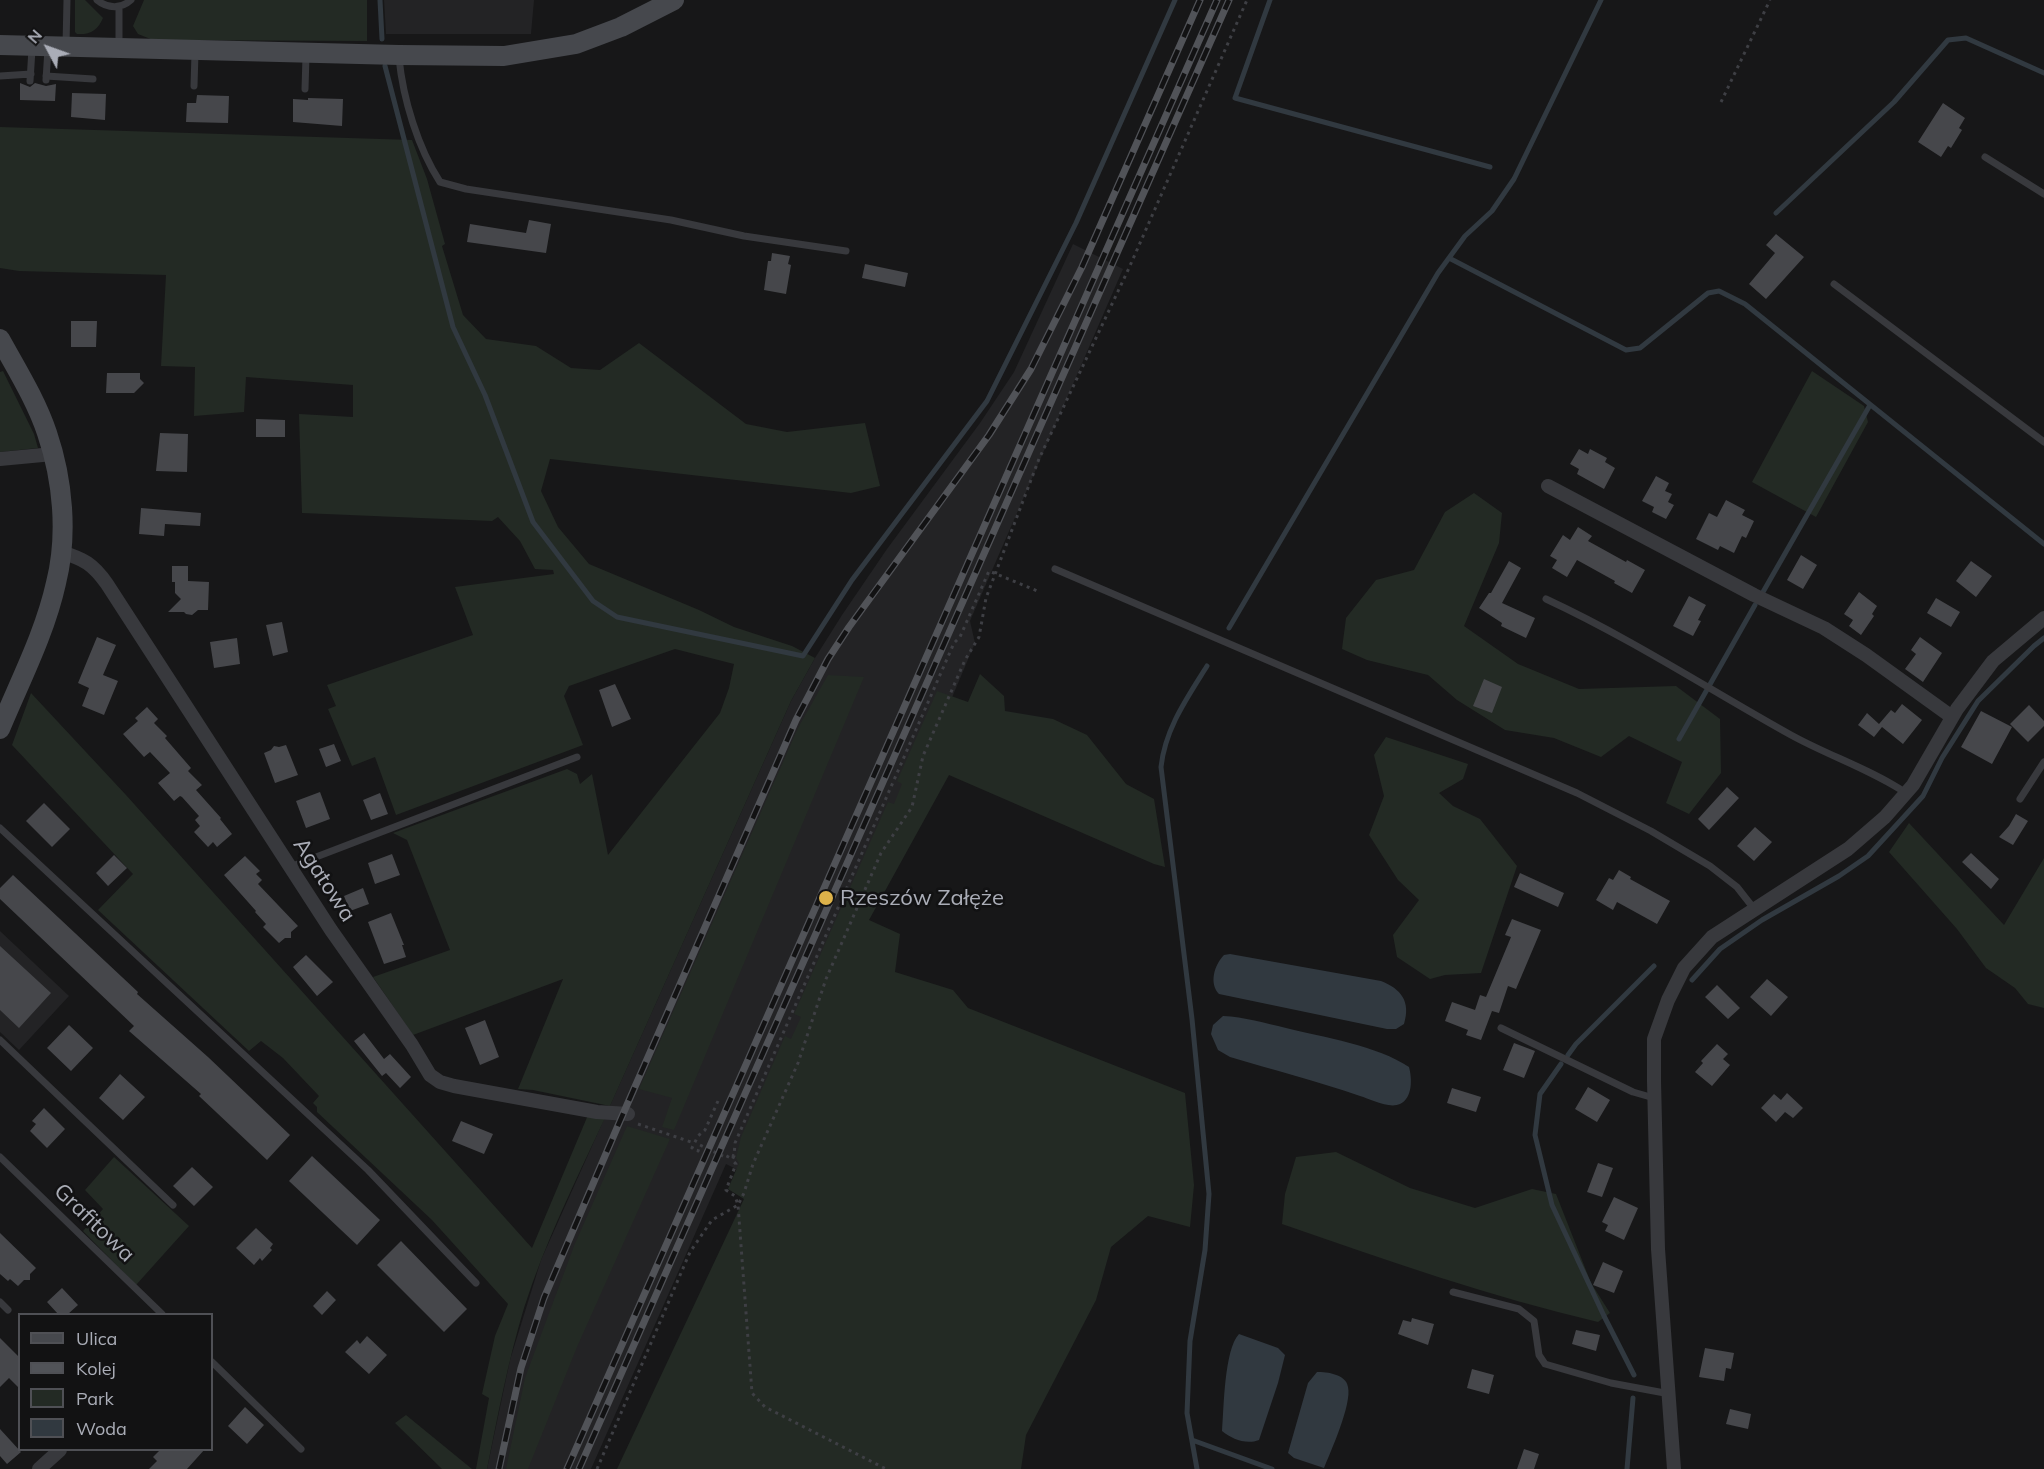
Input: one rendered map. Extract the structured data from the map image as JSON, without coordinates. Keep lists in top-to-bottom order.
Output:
{
  "streets": {
    "street": ["Agatowa"],
    "lane": ["Grafitowa"]
  },
  "places": ["Rzeszów Załęże"],
  "legend": [
    "Ulica",
    "Kolej",
    "Park",
    "Woda"
  ],
  "north": "top left"
}
